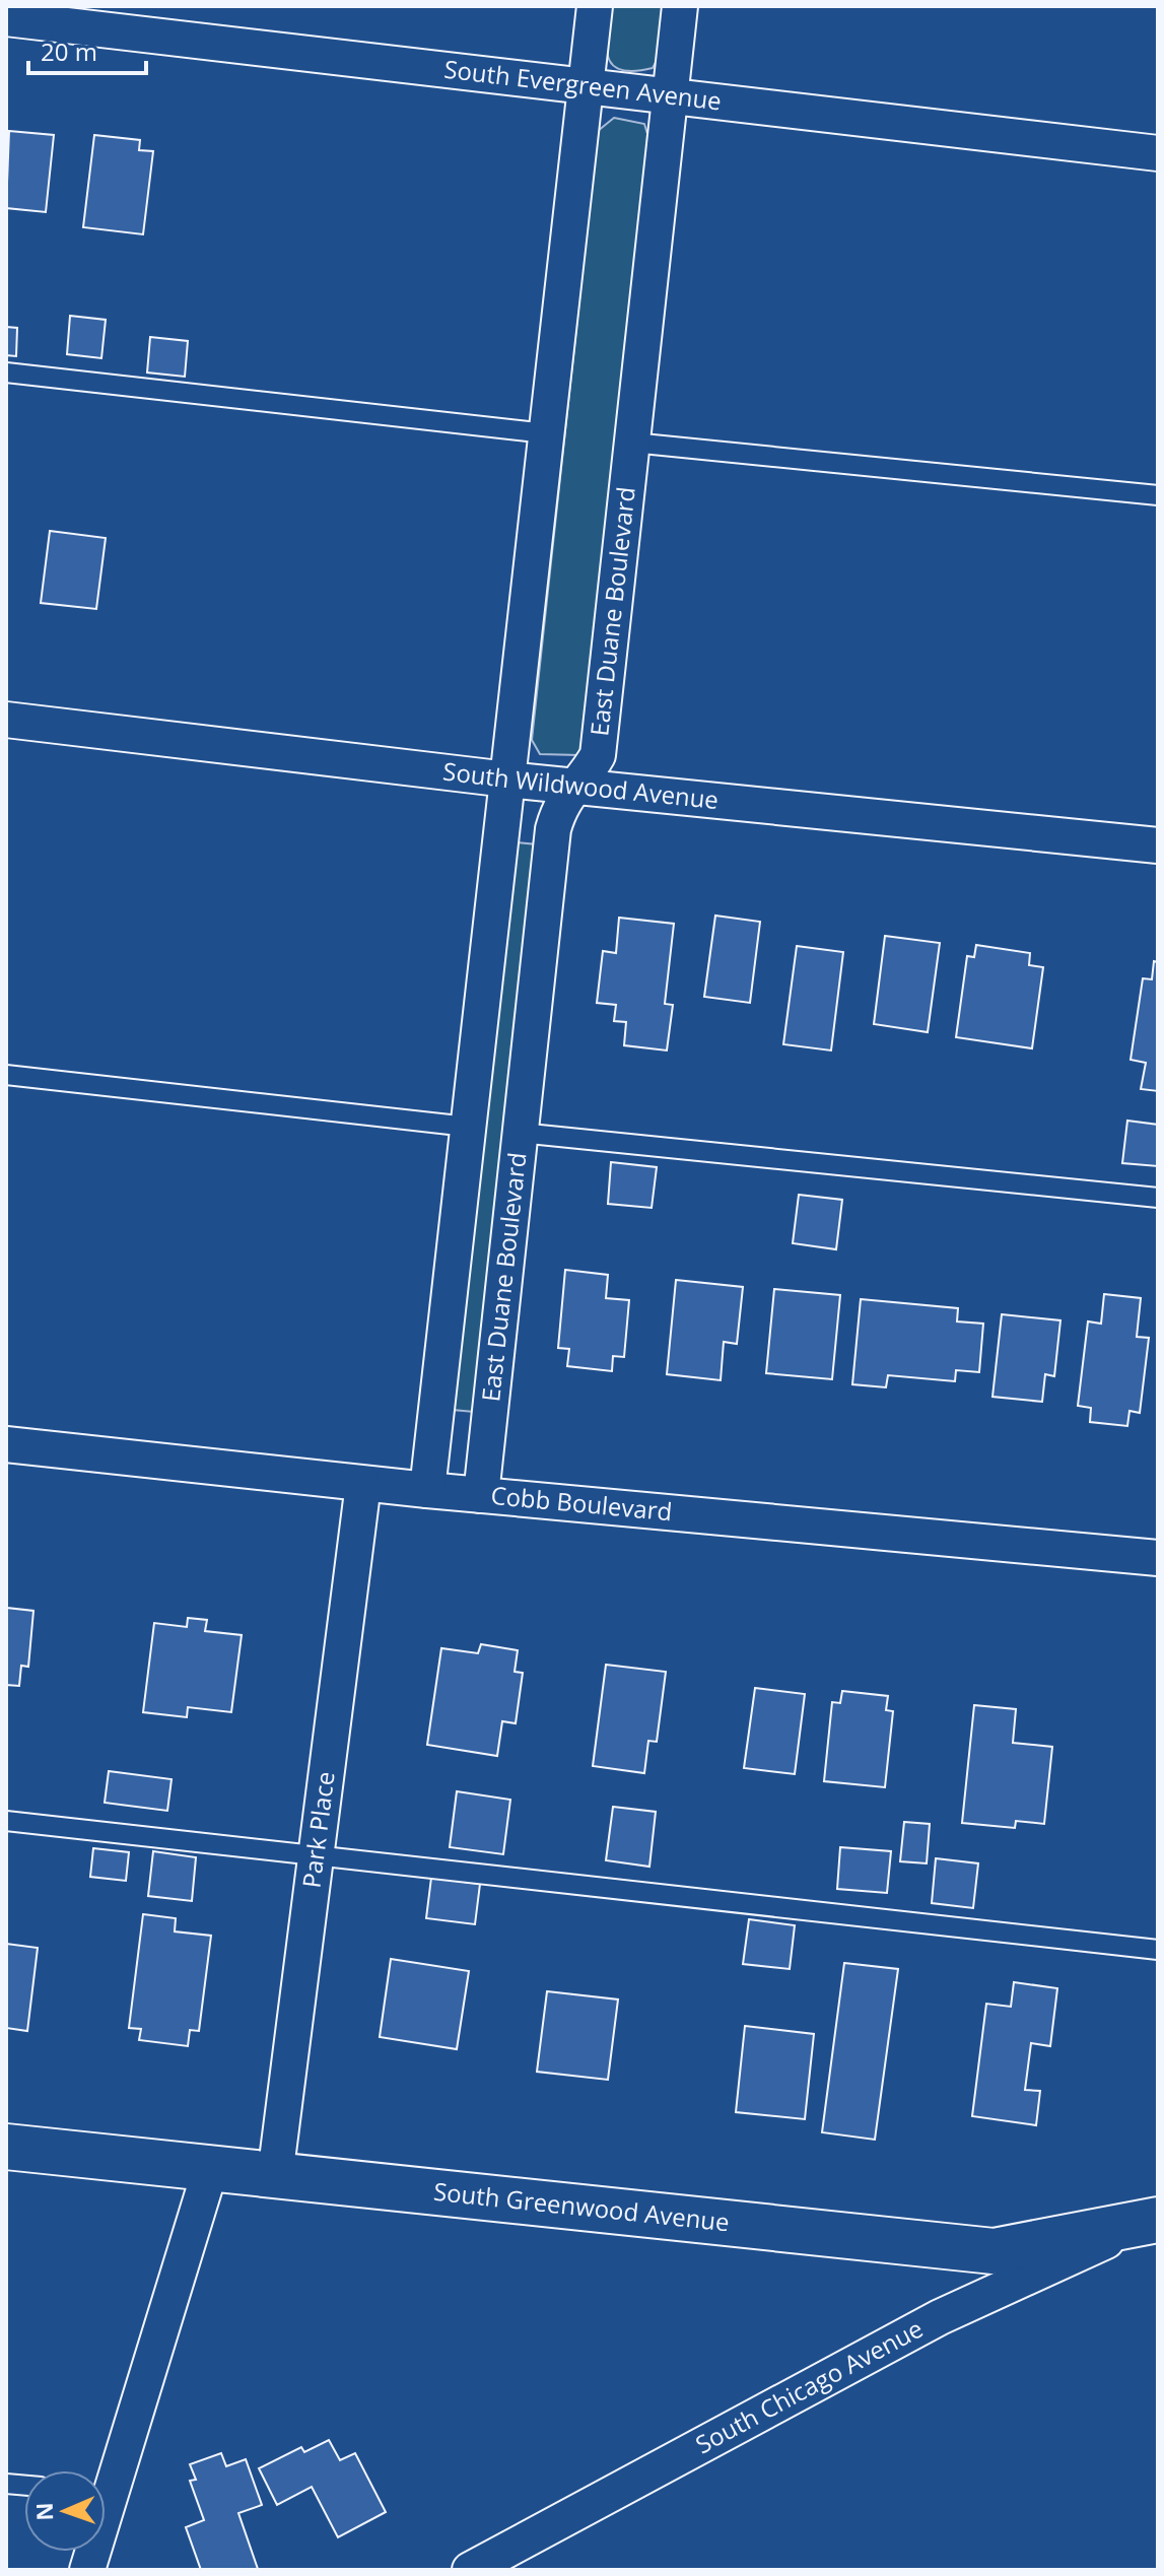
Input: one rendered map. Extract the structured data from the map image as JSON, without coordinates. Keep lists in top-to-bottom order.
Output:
{
  "streets": {
    "street": [
      "South Evergreen Avenue",
      "East Duane Boulevard",
      "South Wildwood Avenue",
      "Cobb Boulevard",
      "Park Place",
      "South Greenwood Avenue",
      "South Chicago Avenue"
    ]
  },
  "crossings": [
    ["South Evergreen Avenue", "East Duane Boulevard"],
    ["East Duane Boulevard", "South Wildwood Avenue"],
    ["East Duane Boulevard", "Cobb Boulevard"],
    ["Cobb Boulevard", "Park Place"],
    ["Park Place", "South Greenwood Avenue"],
    ["South Greenwood Avenue", "South Chicago Avenue"]
  ],
  "scale_bar": "20 m",
  "north": "left"
}
